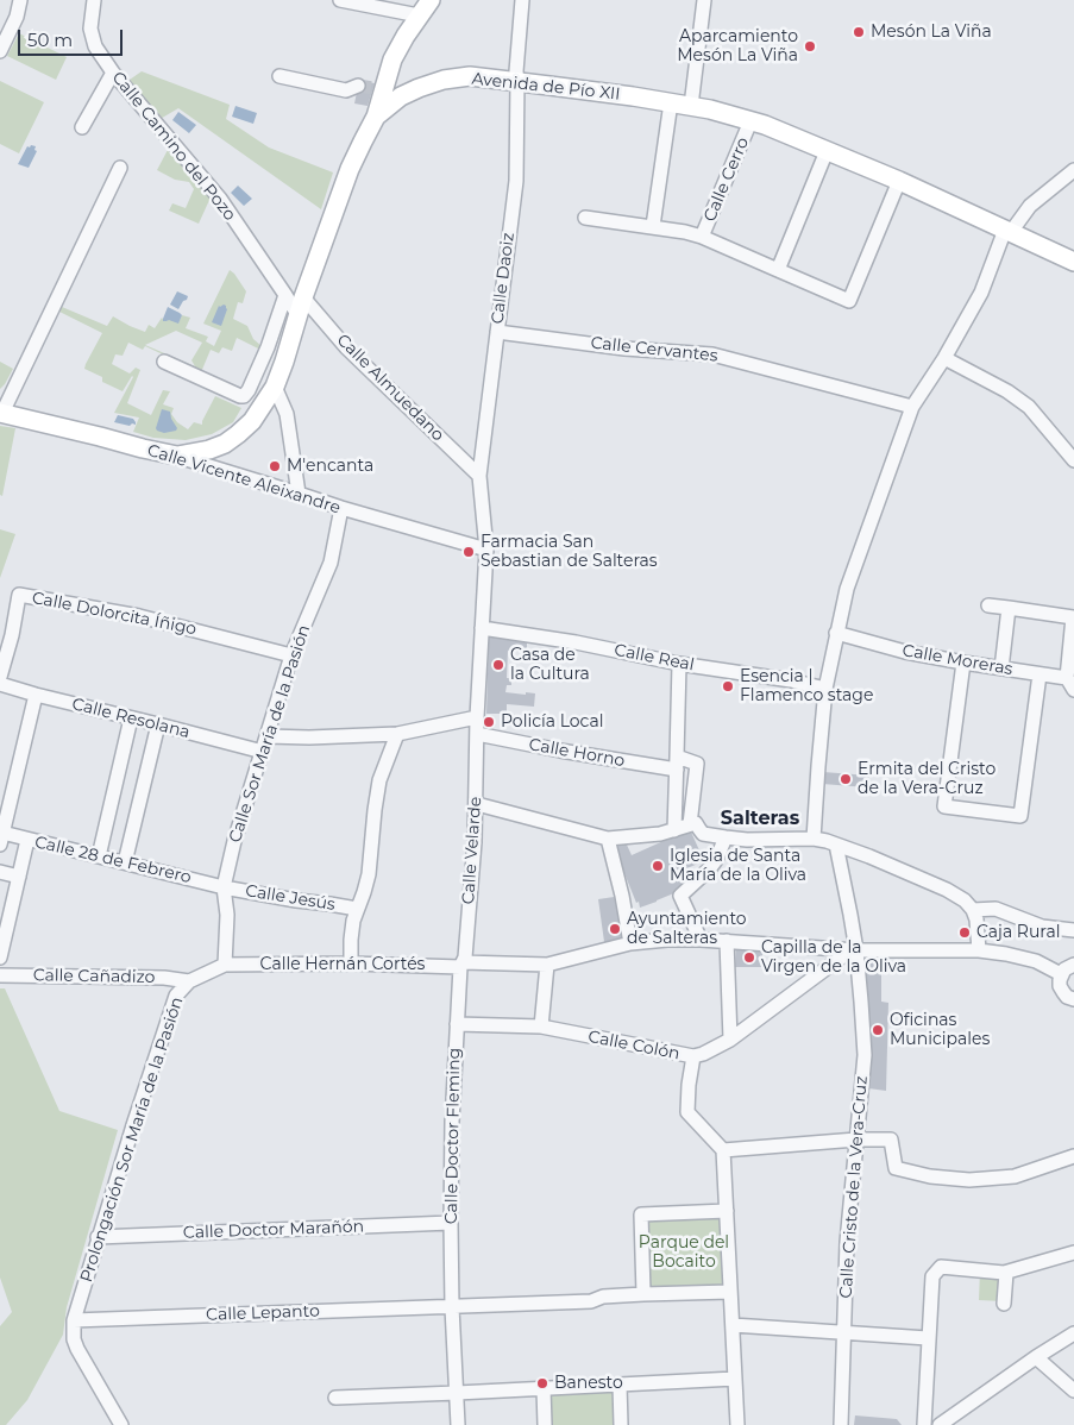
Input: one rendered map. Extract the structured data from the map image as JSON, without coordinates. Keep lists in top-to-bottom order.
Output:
{
  "streets": {
    "main road": ["Avenida de Pío XII", "Calle Vicente Aleixandre"],
    "street": [
      "Calle Camino del Pozo",
      "Calle Cerro",
      "Calle Daoiz",
      "Calle Cervantes",
      "Calle Almuedano",
      "Calle Dolorcita Íñigo",
      "Calle Real",
      "Calle Moreras",
      "Calle Resolana",
      "Calle Sor María de la Pasión",
      "Calle Horno",
      "Calle Velarde",
      "Calle 28 de Febrero",
      "Calle Jesús",
      "Calle Hernán Cortés",
      "Calle Cañadizo",
      "Calle Colón",
      "Calle Doctor Fleming",
      "Prolongación Sor María de la Pasión",
      "Calle Cristo de la Vera-Cruz",
      "Calle Doctor Marañón",
      "Calle Lepanto"
    ]
  },
  "crossings": [
    ["Avenida de Pío XII", "Calle Camino del Pozo"],
    ["Avenida de Pío XII", "Calle Cerro"],
    ["Avenida de Pío XII", "Calle Daoiz"],
    ["Avenida de Pío XII", "Calle Almuedano"],
    ["Avenida de Pío XII", "Calle Vicente Aleixandre"],
    ["Calle Daoiz", "Calle Cervantes"],
    ["Calle Daoiz", "Calle Almuedano"],
    ["Calle Daoiz", "Calle Vicente Aleixandre"],
    ["Calle Daoiz", "Calle Real"],
    ["Calle Daoiz", "Calle Velarde"],
    ["Calle Vicente Aleixandre", "Calle Sor María de la Pasión"],
    ["Calle Dolorcita Íñigo", "Calle Sor María de la Pasión"],
    ["Calle Real", "Calle Velarde"],
    ["Calle Resolana", "Calle Sor María de la Pasión"],
    ["Calle Sor María de la Pasión", "Calle 28 de Febrero"],
    ["Calle Sor María de la Pasión", "Calle Jesús"],
    ["Calle Sor María de la Pasión", "Calle Hernán Cortés"],
    ["Calle Sor María de la Pasión", "Prolongación Sor María de la Pasión"],
    ["Calle Horno", "Calle Velarde"],
    ["Calle Velarde", "Calle Hernán Cortés"],
    ["Calle Velarde", "Calle Doctor Fleming"],
    ["Calle 28 de Febrero", "Calle Jesús"],
    ["Calle Hernán Cortés", "Calle Colón"],
    ["Calle Hernán Cortés", "Calle Doctor Fleming"],
    ["Calle Hernán Cortés", "Prolongación Sor María de la Pasión"],
    ["Calle Hernán Cortés", "Calle Cristo de la Vera-Cruz"],
    ["Calle Cañadizo", "Prolongación Sor María de la Pasión"],
    ["Calle Colón", "Calle Doctor Fleming"],
    ["Calle Colón", "Calle Cristo de la Vera-Cruz"],
    ["Calle Doctor Fleming", "Calle Doctor Marañón"],
    ["Calle Doctor Fleming", "Calle Lepanto"],
    ["Prolongación Sor María de la Pasión", "Calle Doctor Marañón"],
    ["Prolongación Sor María de la Pasión", "Calle Lepanto"]
  ],
  "districts": ["Salteras"],
  "parks": ["Parque del Bocaito"],
  "places": [
    "Mesón La Viña",
    "Aparcamiento Mesón La Viña",
    "M'encanta",
    "Farmacia San Sebastian de Salteras",
    "Casa de la Cultura",
    "Esencia | Flamenco stage",
    "Policía Local",
    "Ermita del Cristo de la Vera-Cruz",
    "Iglesia de Santa María de la Oliva",
    "Ayuntamiento de Salteras",
    "Caja Rural",
    "Capilla de la Virgen de la Oliva",
    "Oficinas Municipales",
    "Banesto"
  ],
  "scale_bar": "50 m"
}
